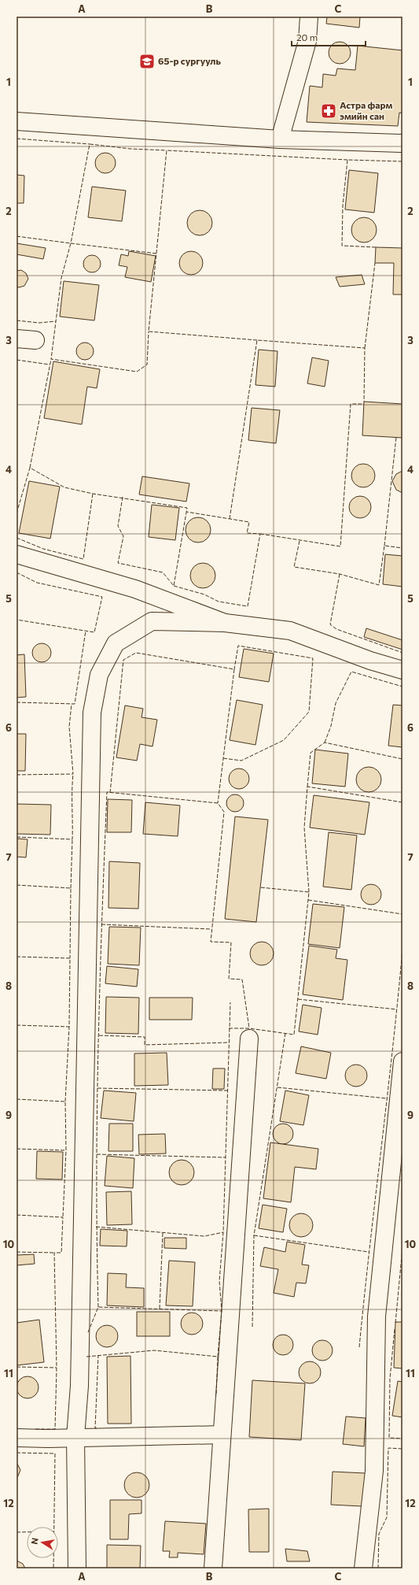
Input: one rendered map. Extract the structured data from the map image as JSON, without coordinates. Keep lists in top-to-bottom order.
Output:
{
  "places": {
    "school or university": ["65-р сургууль"],
    "pharmacy": ["Астра фарм эмийн сан"]
  },
  "scale_bar": "20 m",
  "north": "left",
  "grid": {
    "columns": ["A", "B", "C"],
    "rows": [
      "1",
      "2",
      "3",
      "4",
      "5",
      "6",
      "7",
      "8",
      "9",
      "10",
      "11",
      "12"
    ]
  }
}
